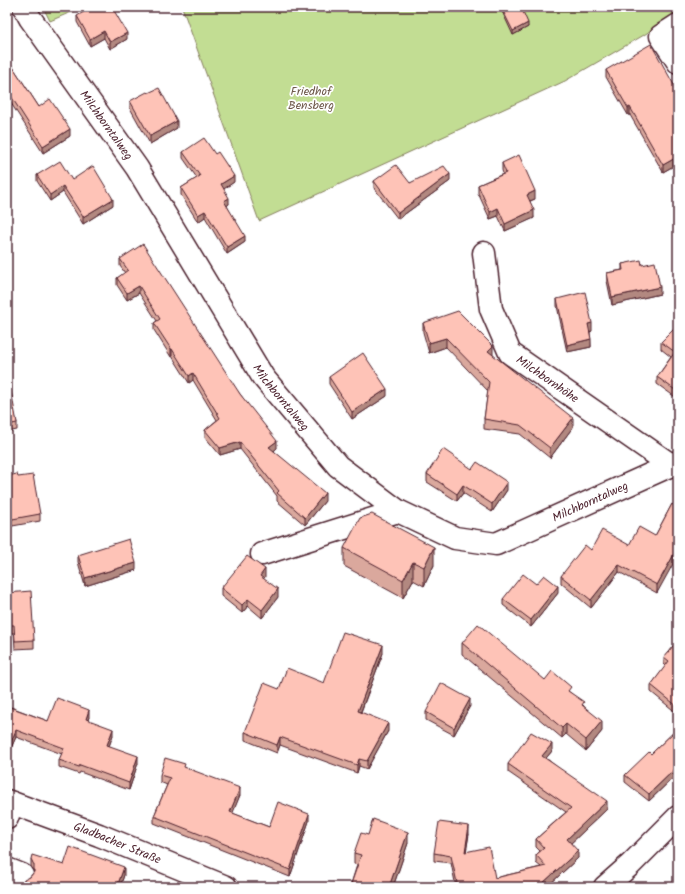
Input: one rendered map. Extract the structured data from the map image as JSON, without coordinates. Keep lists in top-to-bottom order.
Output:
{
  "streets": {
    "street": ["Milchborntalweg", "Milchbornhöhe", "Gladbacher Straße"]
  },
  "crossings": [
    ["Milchborntalweg", "Milchbornhöhe"]
  ],
  "parks": ["Friedhof Bensberg"]
}
